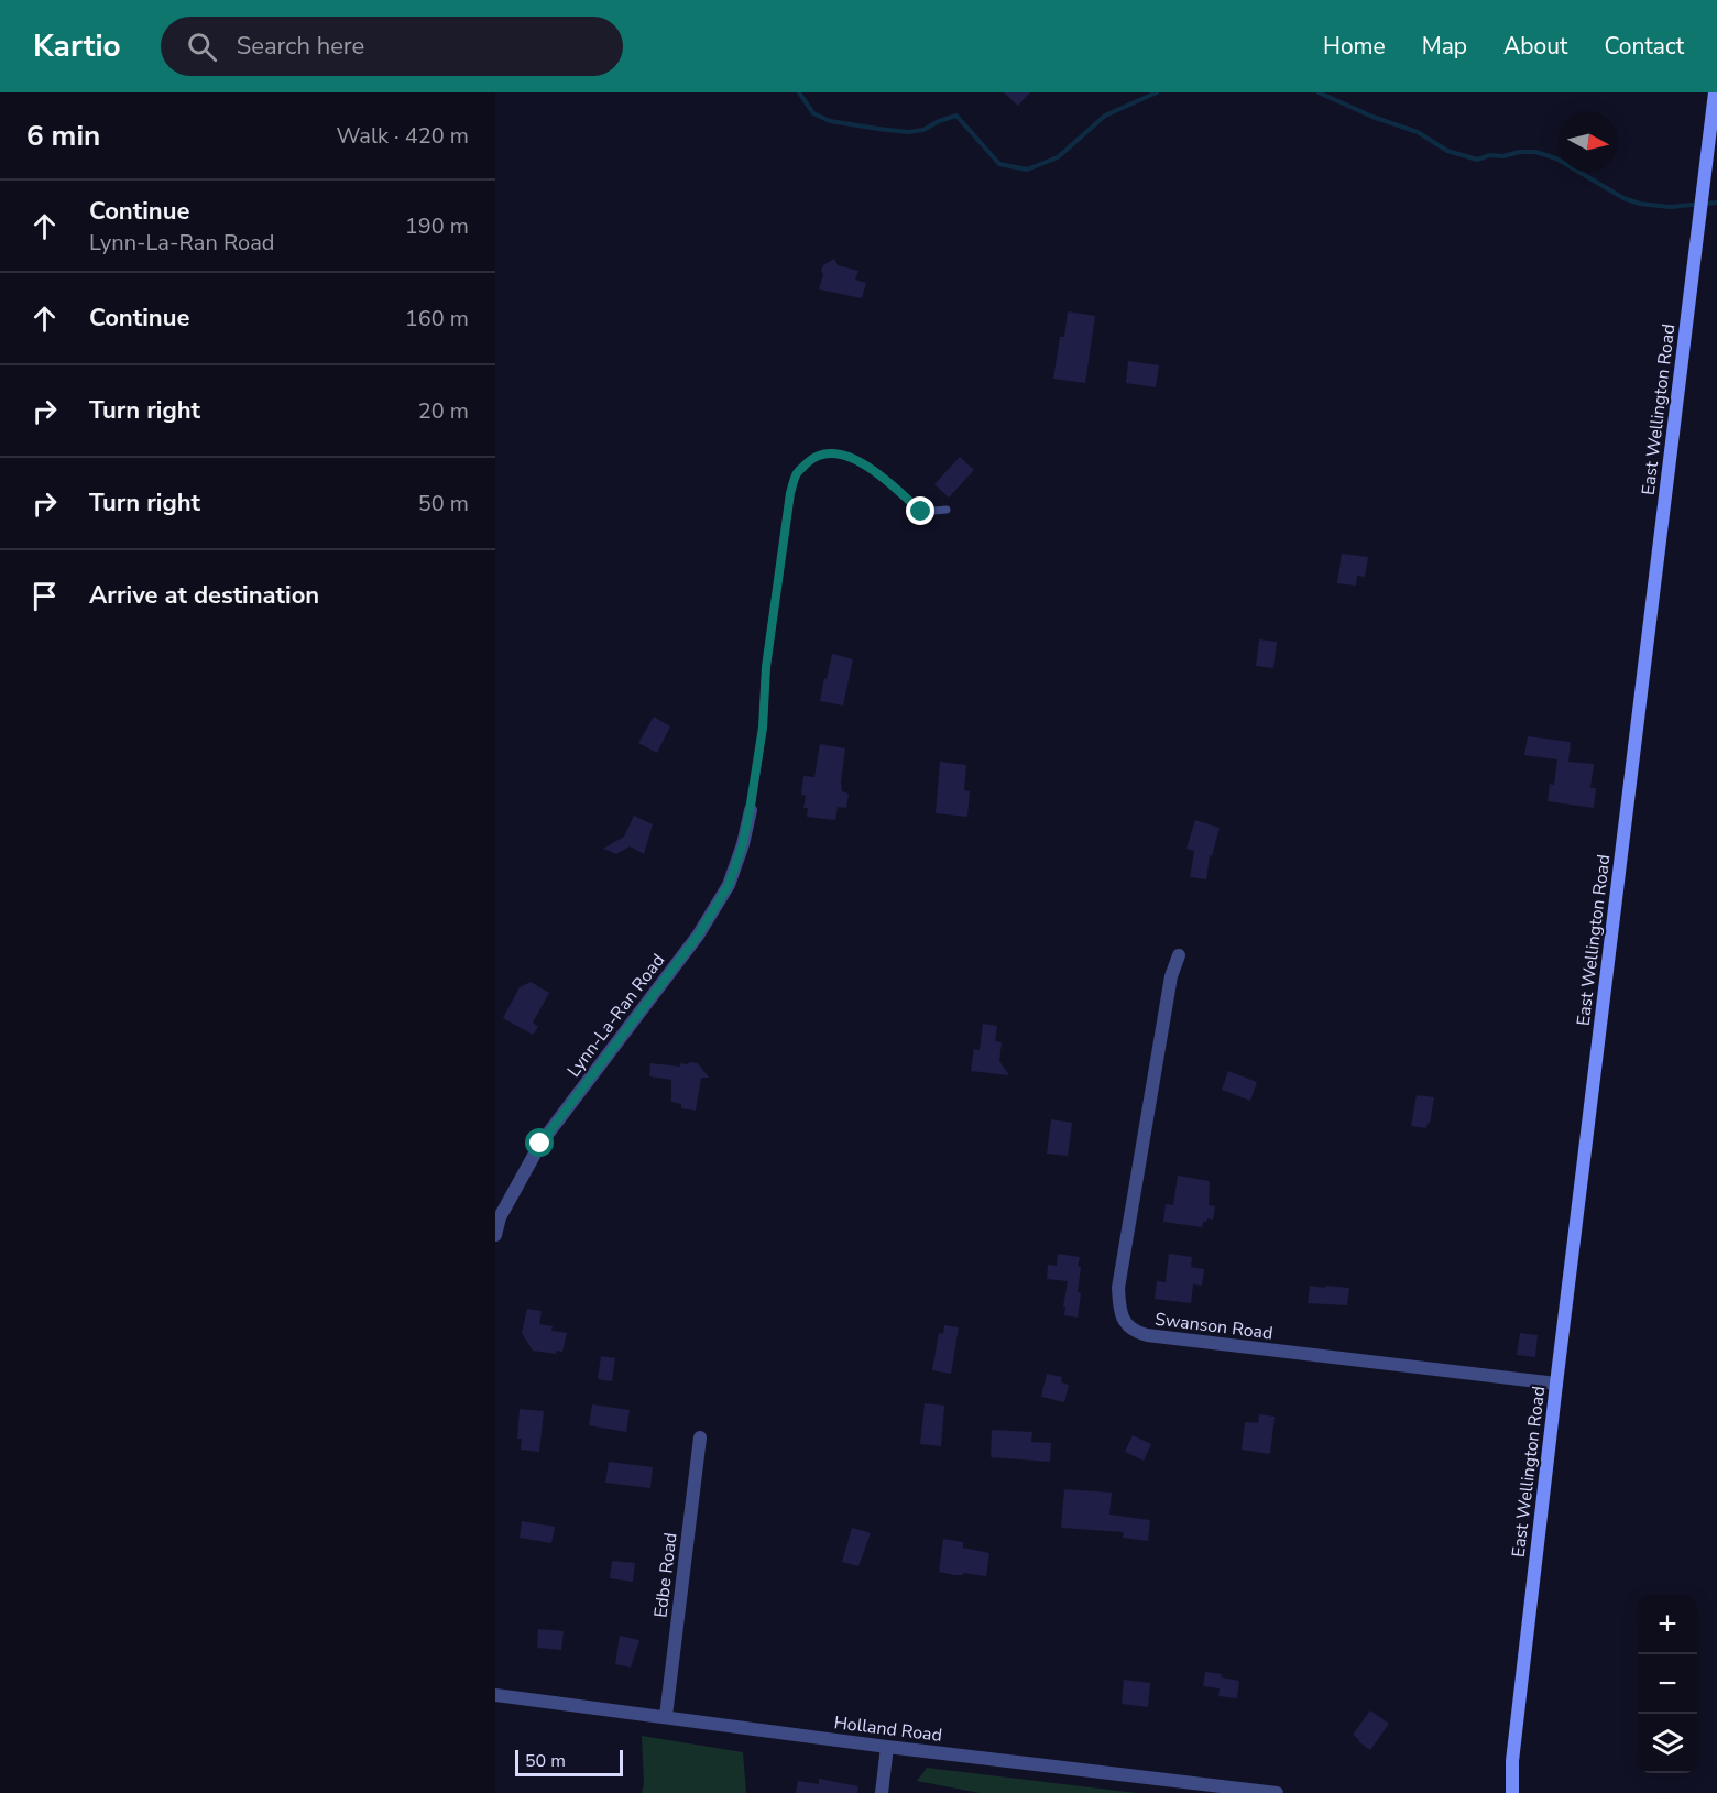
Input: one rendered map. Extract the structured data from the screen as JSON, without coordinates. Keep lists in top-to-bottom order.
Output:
{
  "streets": {
    "street": [
      "East Wellington Road",
      "Lynn-La-Ran Road",
      "Swanson Road",
      "Edbe Road",
      "Holland Road"
    ]
  },
  "crossings": [
    ["East Wellington Road", "Swanson Road"],
    ["Edbe Road", "Holland Road"]
  ],
  "scale_bar": "50 m",
  "north": "right",
  "page": {
    "header": "Kartio",
    "search": "Search here",
    "nav": [
      "Home",
      "Map",
      "About",
      "Contact"
    ],
    "heading": ["6 min", "Walk · 420 m"],
    "list": [
      ["Continue", "Lynn-La-Ran Road", "190 m"],
      ["Continue", "160 m"],
      ["Turn right", "20 m"],
      ["Turn right", "50 m"],
      "Arrive at destination"
    ],
    "map_buttons": ["+", "−"],
    "scale": "50 m"
  }
}
